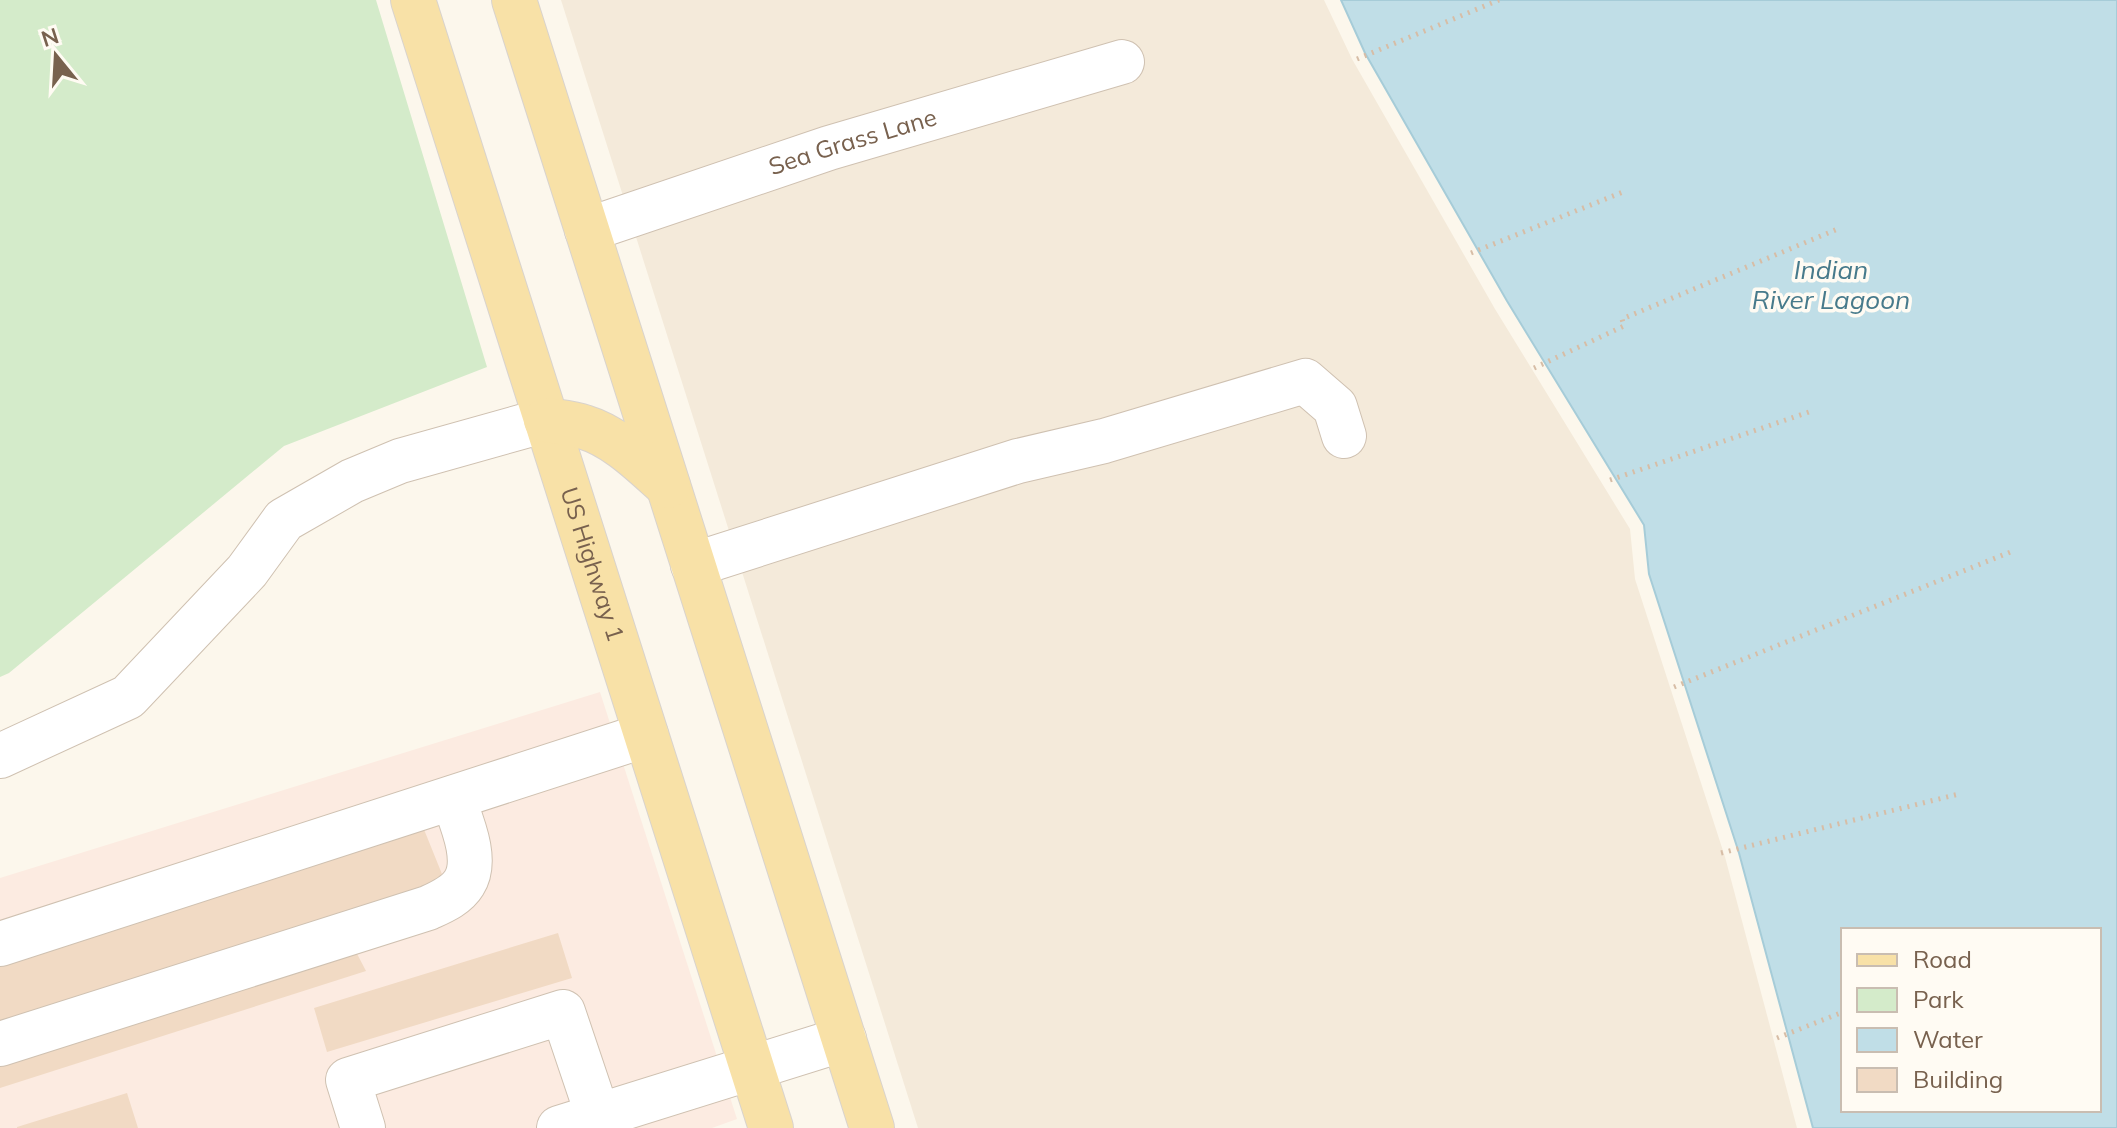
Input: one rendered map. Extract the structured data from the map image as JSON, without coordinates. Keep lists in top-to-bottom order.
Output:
{
  "streets": {
    "main road": ["US Highway 1"],
    "street": ["Sea Grass Lane"]
  },
  "water": ["Indian River Lagoon"],
  "legend": [
    "Road",
    "Park",
    "Water",
    "Building"
  ],
  "north": "top"
}
